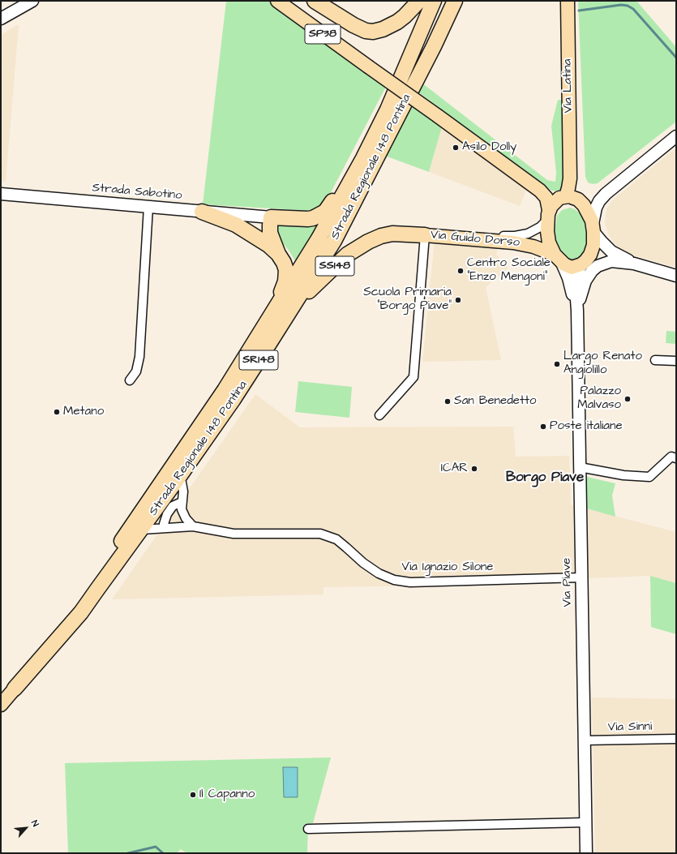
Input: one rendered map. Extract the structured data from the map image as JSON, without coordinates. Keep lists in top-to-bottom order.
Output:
{
  "streets": {
    "highway": ["Strada Regionale 148 Pontina", "SS148", "SR148"],
    "main road": [
      "SP38",
      "Via Latina",
      "Strada Sabotino",
      "Via Guido Dorso",
      "Via Piave"
    ],
    "street": ["Via Ignazio Silone", "Via Sinni"]
  },
  "crossings": [
    ["SP38", "Via Latina"],
    ["SP38", "Via Guido Dorso"],
    ["SP38", "Via Piave"],
    ["Via Latina", "Via Guido Dorso"],
    ["Via Latina", "Via Piave"],
    ["Strada Regionale 148 Pontina", "SS148"],
    ["Strada Regionale 148 Pontina", "Via Ignazio Silone"],
    ["Via Guido Dorso", "SS148"],
    ["Via Guido Dorso", "Via Piave"],
    ["Via Ignazio Silone", "Via Piave"],
    ["Via Piave", "Via Sinni"]
  ],
  "districts": ["Borgo Piave"],
  "places": [
    "Asilo Dolly",
    "Centro Sociale \"Enzo Mengoni\"",
    "Scuola Primaria \"Borgo Piave\"",
    "Largo Renato Angiolillo",
    "Palazzo Malvaso",
    "San Benedetto",
    "Metano",
    "Poste italiane",
    "ICAR",
    "Il Capanno"
  ],
  "north": "top right"
}
